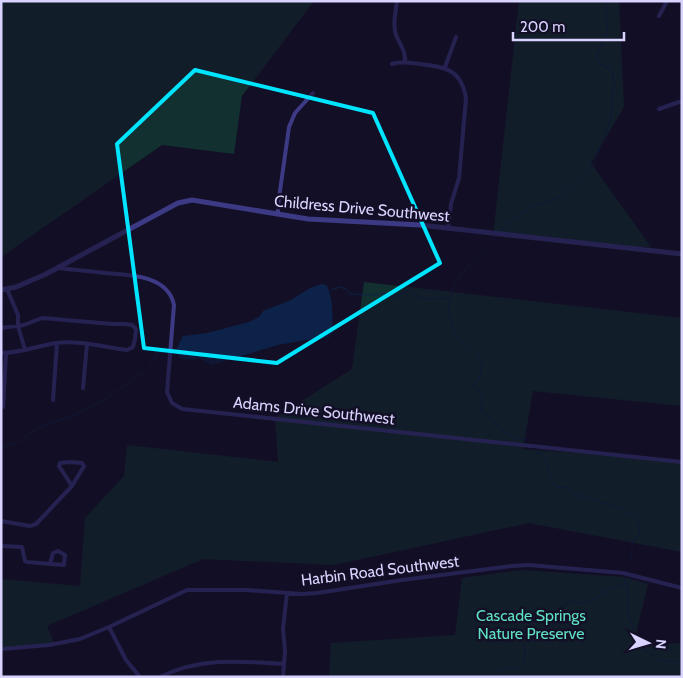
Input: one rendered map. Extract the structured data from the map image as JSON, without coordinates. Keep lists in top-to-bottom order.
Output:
{
  "streets": {
    "street": ["Childress Drive Southwest", "Adams Drive Southwest", "Harbin Road Southwest"]
  },
  "crossings": [
    ["Childress Drive Southwest", "Adams Drive Southwest"]
  ],
  "parks": ["Cascade Springs Nature Preserve"],
  "scale_bar": "200 m",
  "north": "right"
}
